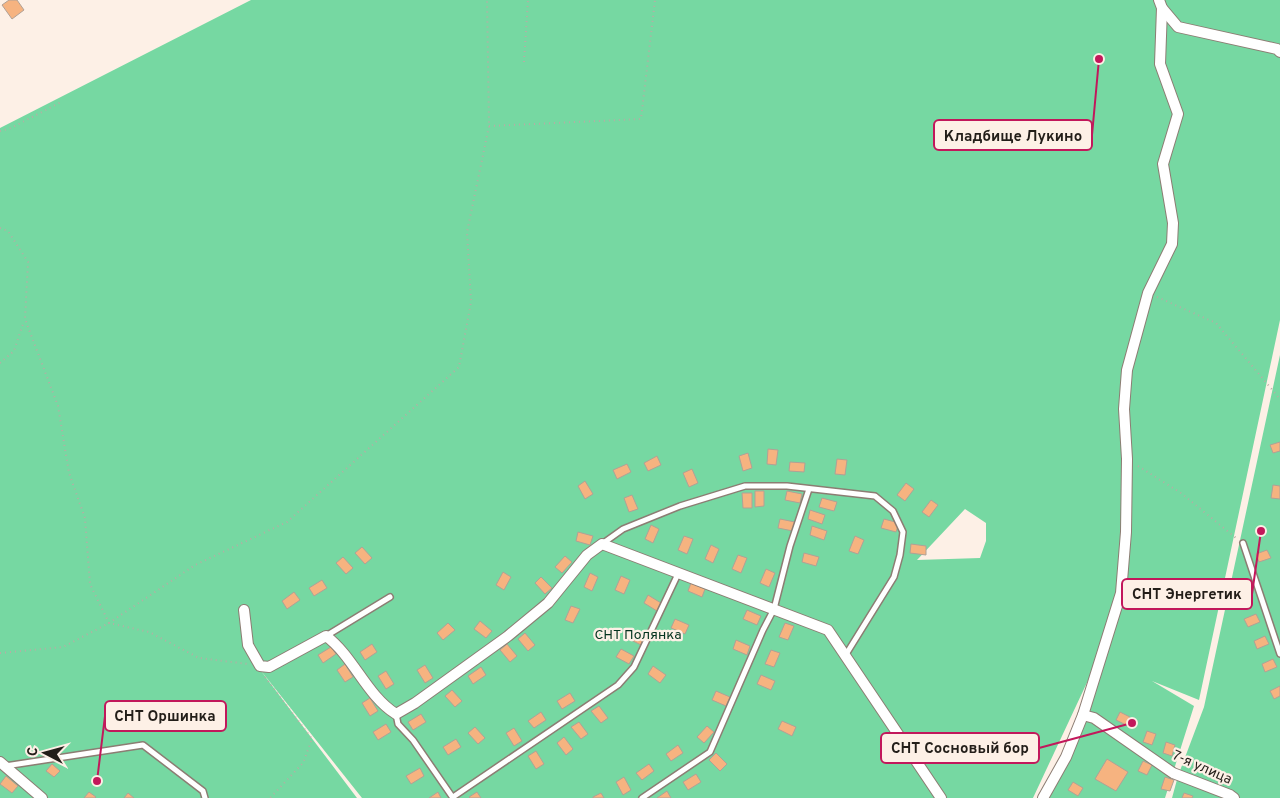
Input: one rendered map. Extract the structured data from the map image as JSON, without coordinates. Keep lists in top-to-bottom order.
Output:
{
  "streets": {
    "street": ["7-я улица"]
  },
  "parks": ["СНТ Полянка"],
  "places": [
    "Кладбище Лукино",
    "СНТ Энергетик",
    "СНТ Сосновый бор",
    "СНТ Оршинка"
  ],
  "north": "left"
}
